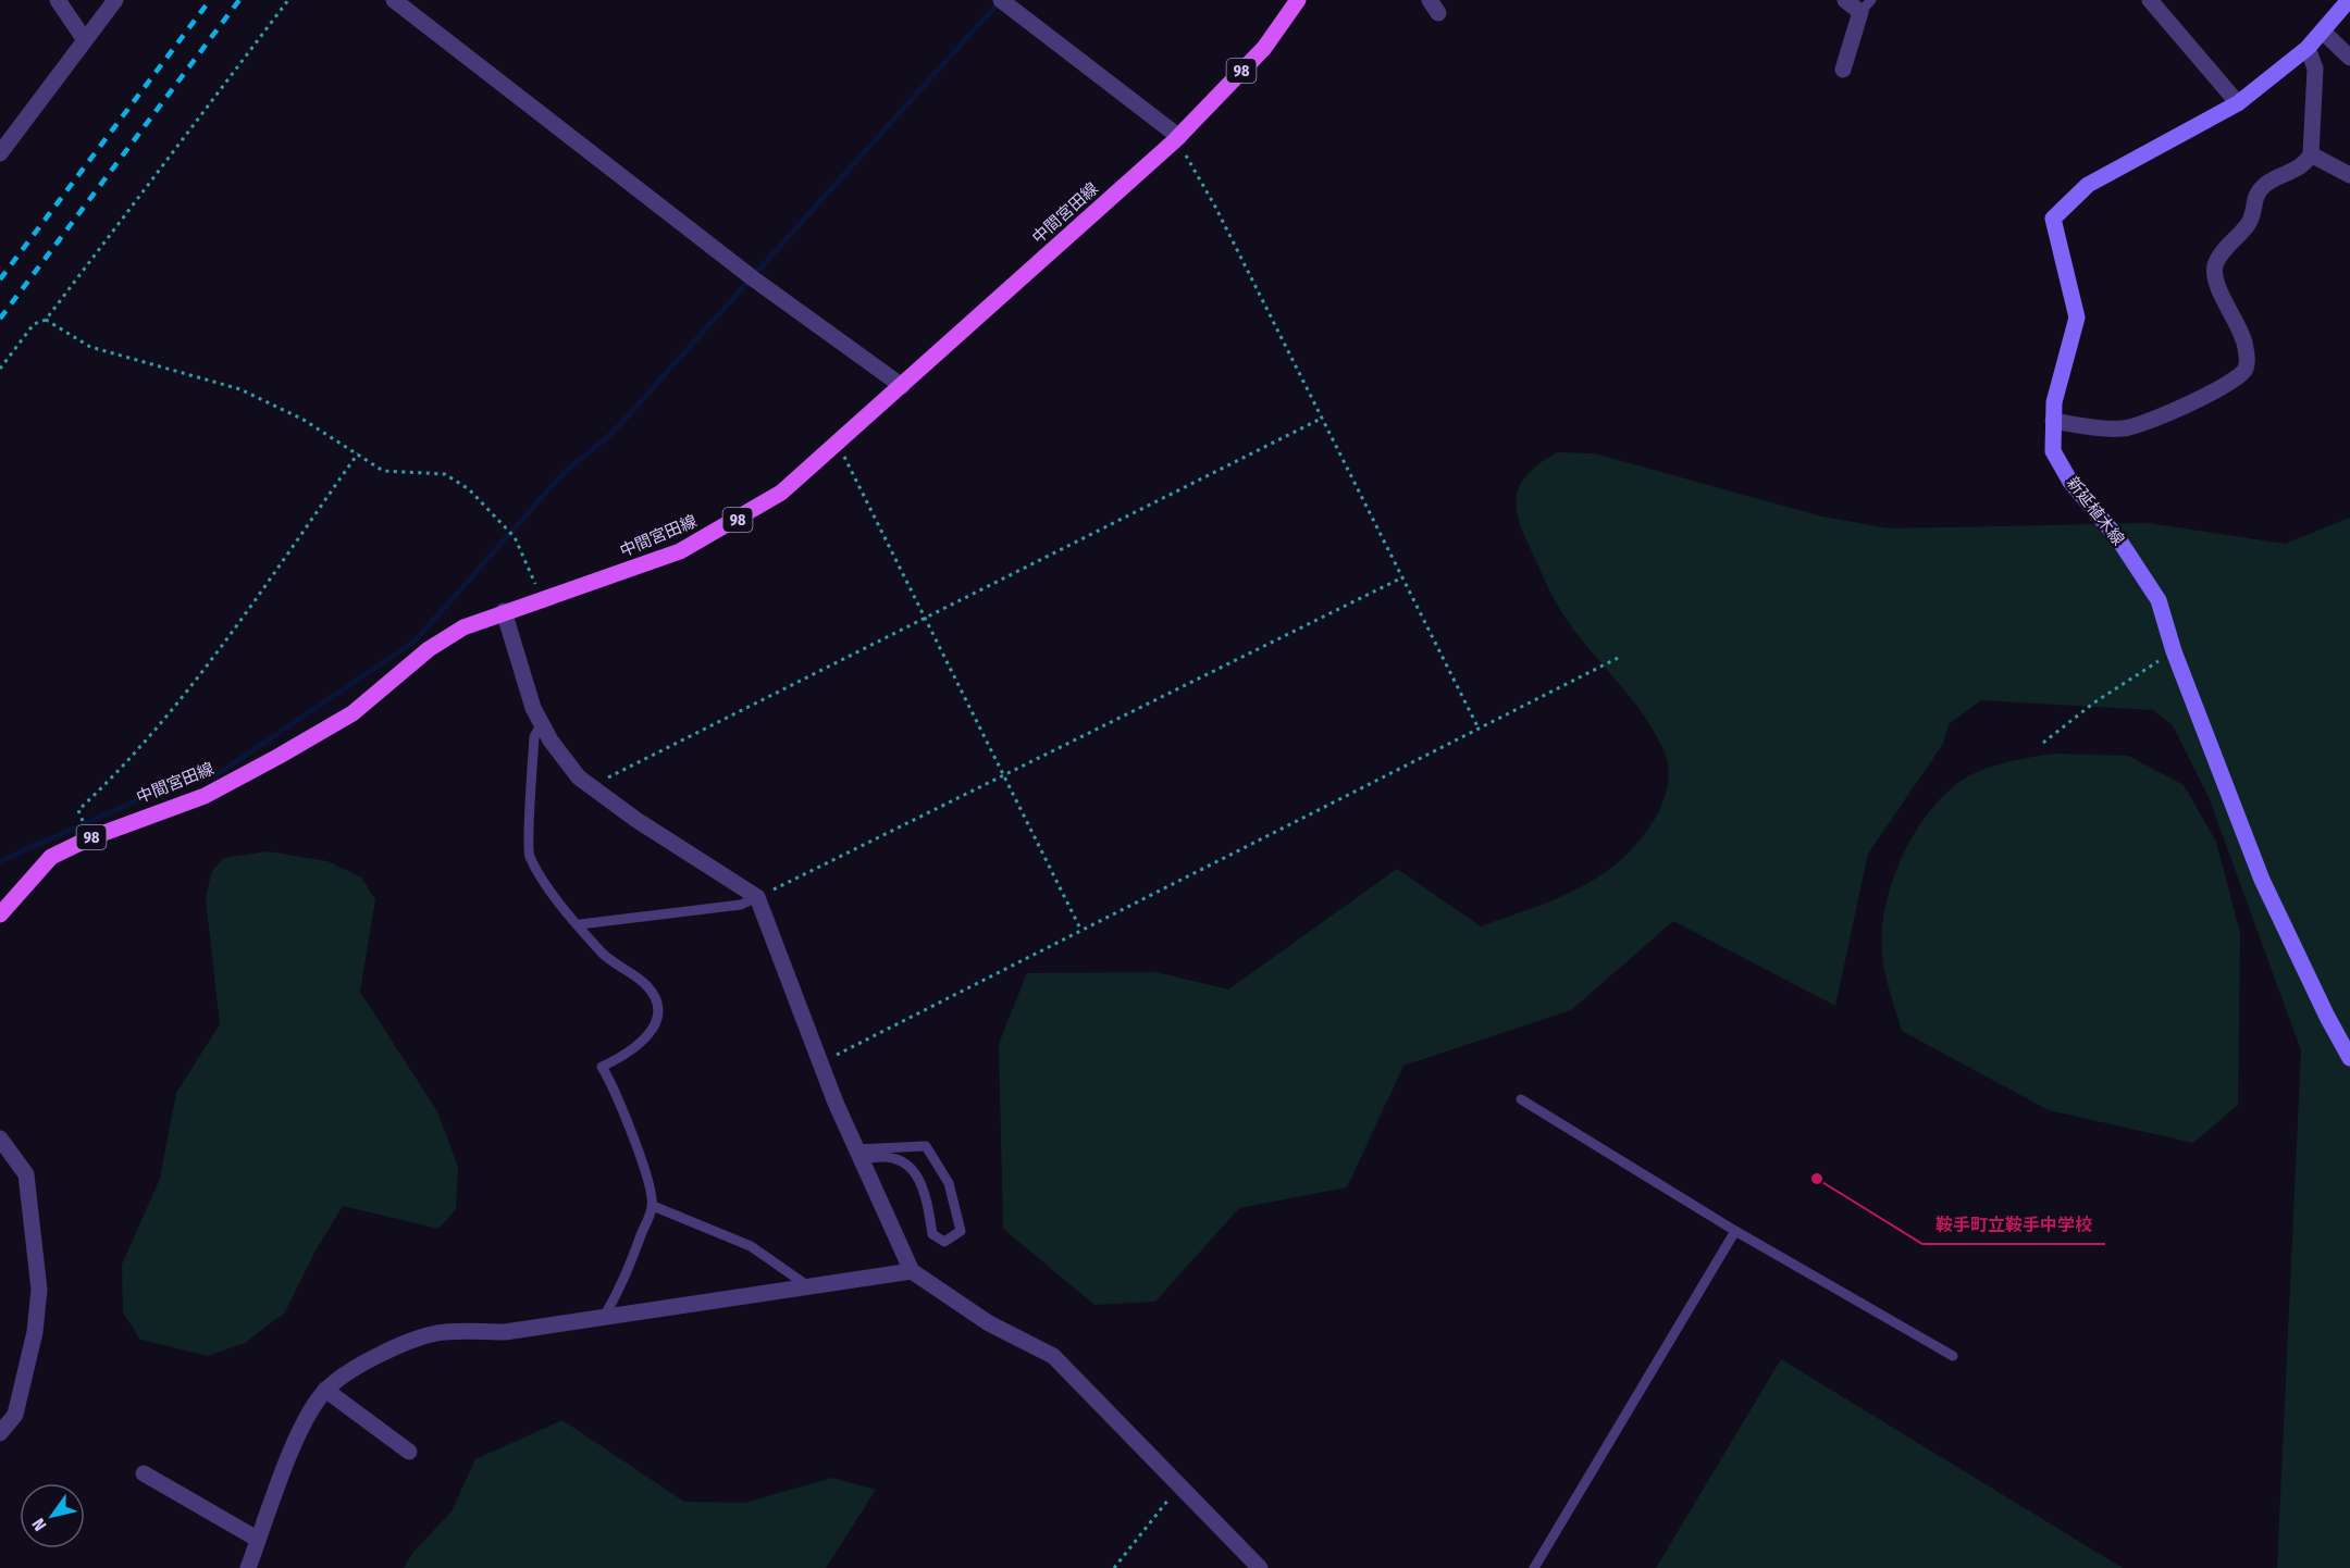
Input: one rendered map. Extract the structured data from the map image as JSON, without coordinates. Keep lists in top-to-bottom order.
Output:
{
  "streets": {
    "main road": ["98", "中間宮田線", "新延植木線"]
  },
  "places": ["鞍手町立鞍手中学校"],
  "north": "bottom left"
}
